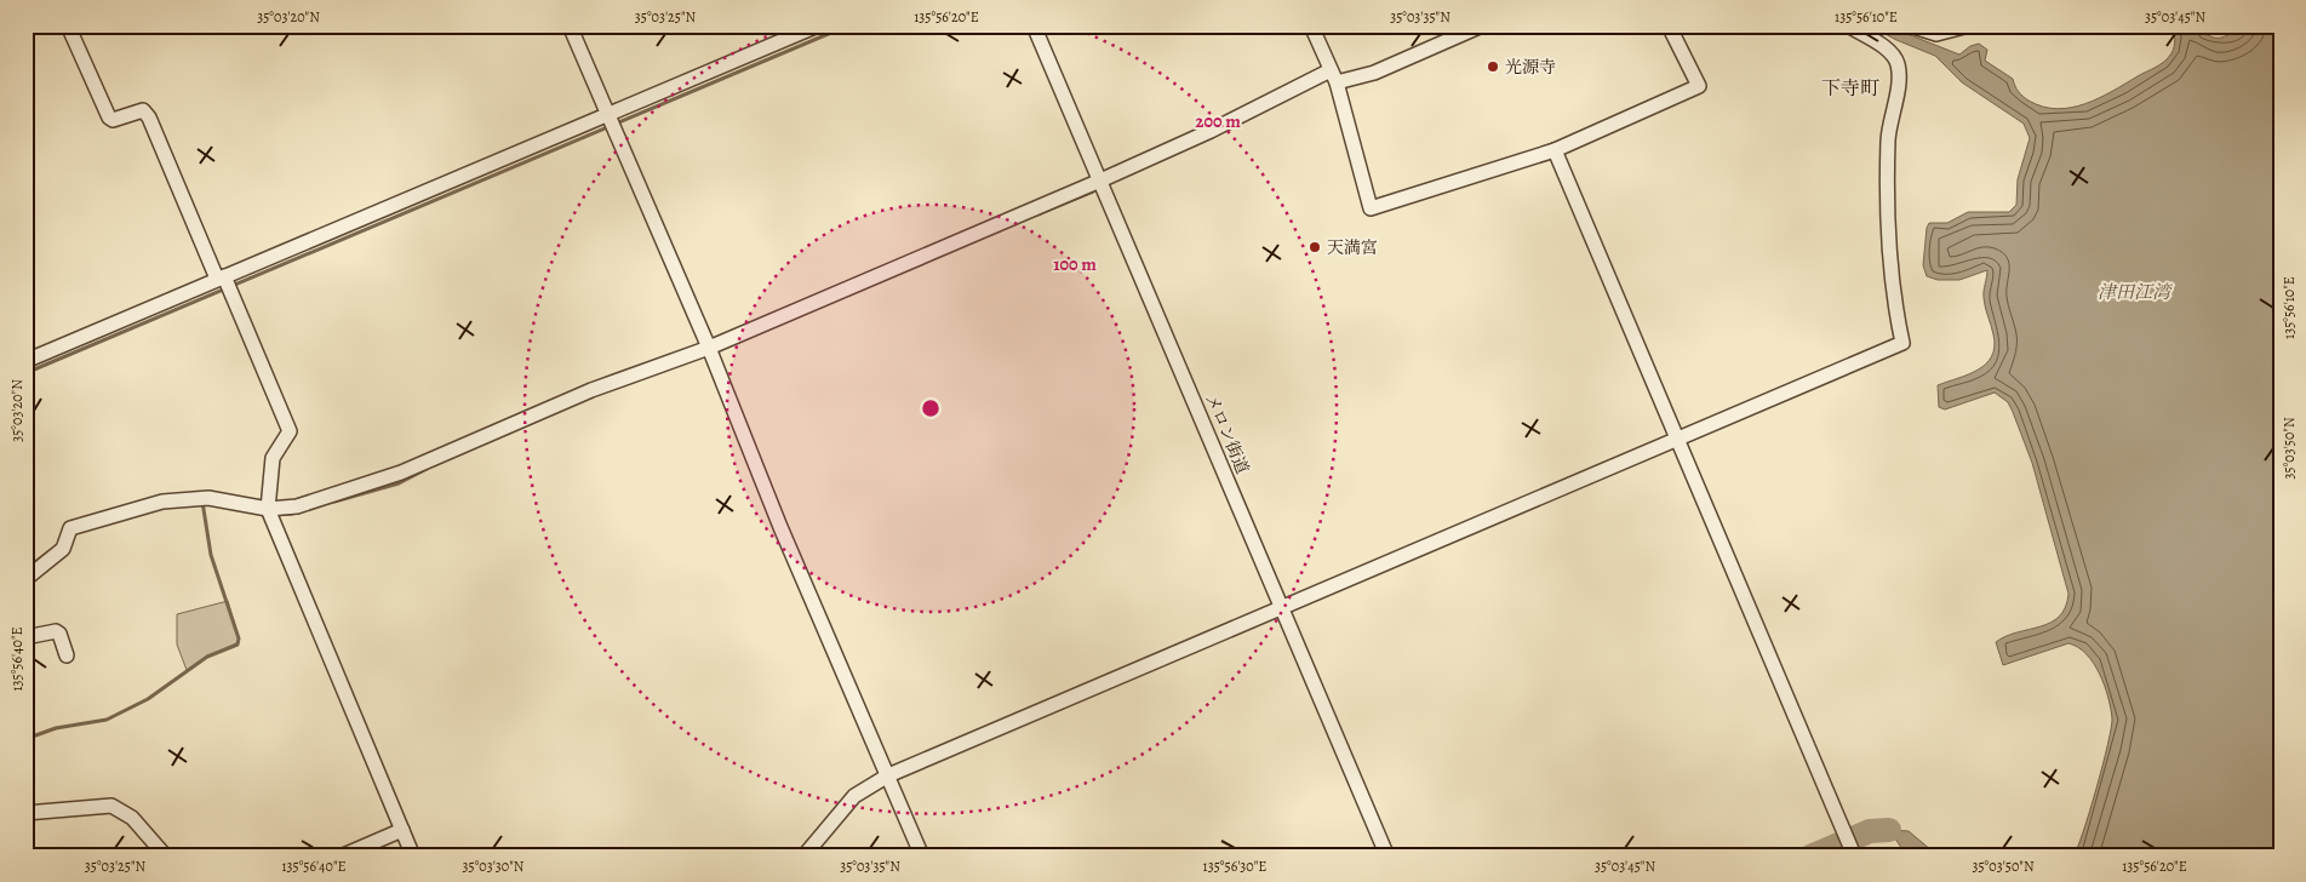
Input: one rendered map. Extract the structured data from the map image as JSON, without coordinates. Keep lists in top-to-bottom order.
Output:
{
  "streets": {
    "street": ["メロン街道"]
  },
  "districts": ["下寺町"],
  "water": ["津田江湾"],
  "places": ["光源寺", "天満宮"],
  "coordinates": [
    "35°03'20\"N",
    "35°03'25\"N",
    "135°56'20\"E",
    "35°03'35\"N",
    "135°56'10\"E",
    "35°03'45\"N",
    "35°03'50\"N",
    "135°56'40\"E",
    "35°03'30\"N",
    "135°56'30\"E"
  ],
  "rings": ["200 m", "100 m"]
}
